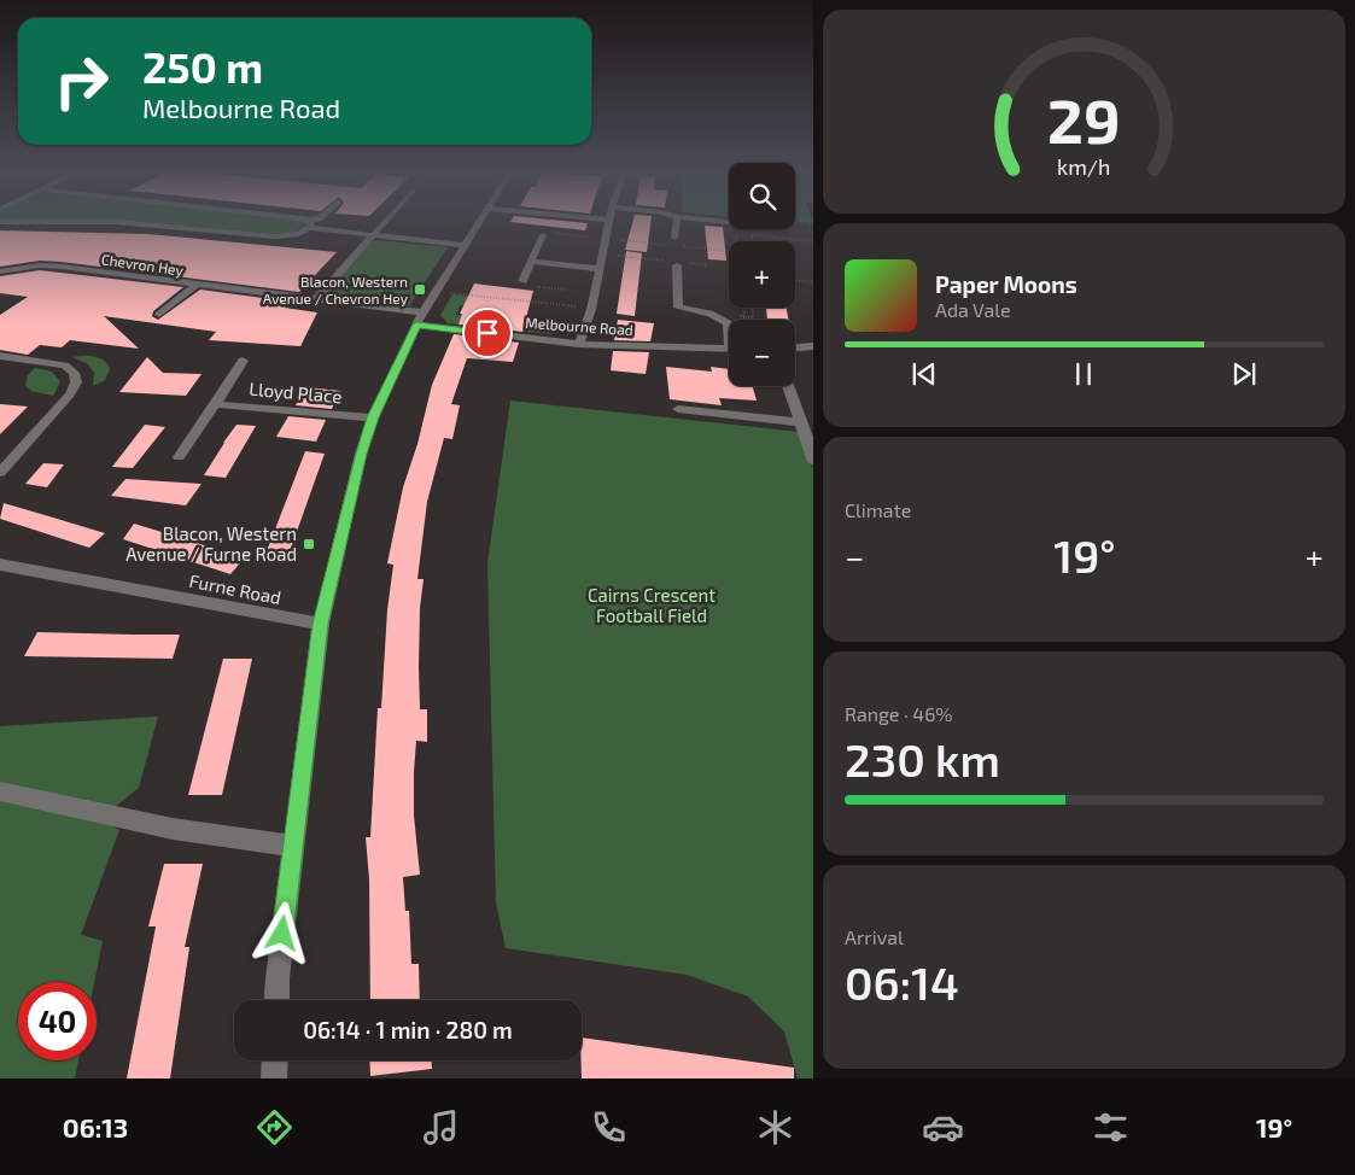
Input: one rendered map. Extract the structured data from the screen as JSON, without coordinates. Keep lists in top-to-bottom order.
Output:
{
  "streets": {
    "street": [
      "Chevron Hey",
      "Melbourne Road",
      "Lloyd Place",
      "Furne Road"
    ]
  },
  "crossings": [
    ["Chevron Hey", "Melbourne Road"]
  ],
  "parks": ["Cairns Crescent Football Field"],
  "places": {
    "transit": ["Blacon, Western Avenue / Chevron Hey", "Blacon, Western Avenue / Furne Road"]
  },
  "page": {
    "turn": ["250 m", "Melbourne Road"],
    "map_buttons": ["+", "−"],
    "song": ["Paper Moons", "Ada Vale"],
    "tile": [
      "Climate",
      ["Range · 46%", "230 km"],
      ["Arrival", "06:14"]
    ],
    "heat": ["−", "19°", "+"],
    "limit": "40",
    "trip": "06:14 · 1 min · 280 m",
    "tabs": ["06:13", "19°"],
    "gauge": ["29", "km/h"]
  }
}
